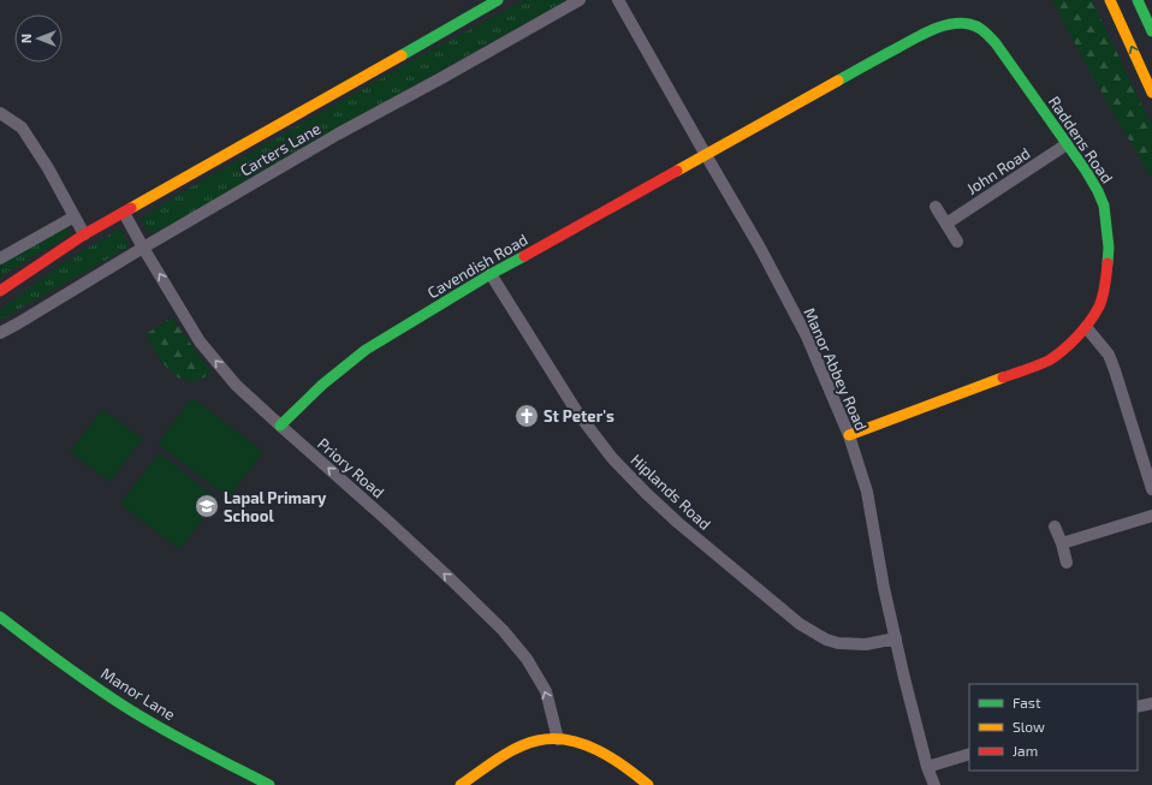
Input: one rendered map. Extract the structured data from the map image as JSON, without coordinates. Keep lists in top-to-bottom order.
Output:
{
  "streets": {
    "main road": [
      "Raddens Road",
      "Carters Lane",
      "Cavendish Road",
      "Manor Lane"
    ],
    "street": [
      "John Road",
      "Manor Abbey Road",
      "Priory Road",
      "Hiplands Road"
    ]
  },
  "crossings": [
    ["Raddens Road", "John Road"],
    ["Raddens Road", "Cavendish Road"],
    ["Raddens Road", "Manor Abbey Road"],
    ["Carters Lane", "Priory Road"],
    ["Cavendish Road", "Manor Abbey Road"],
    ["Cavendish Road", "Priory Road"],
    ["Cavendish Road", "Hiplands Road"],
    ["Manor Abbey Road", "Hiplands Road"]
  ],
  "one_way": ["Priory Road"],
  "places": {
    "church": ["St Peter's"],
    "school or university": ["Lapal Primary School"]
  },
  "legend": ["Fast", "Slow", "Jam"],
  "north": "left"
}
